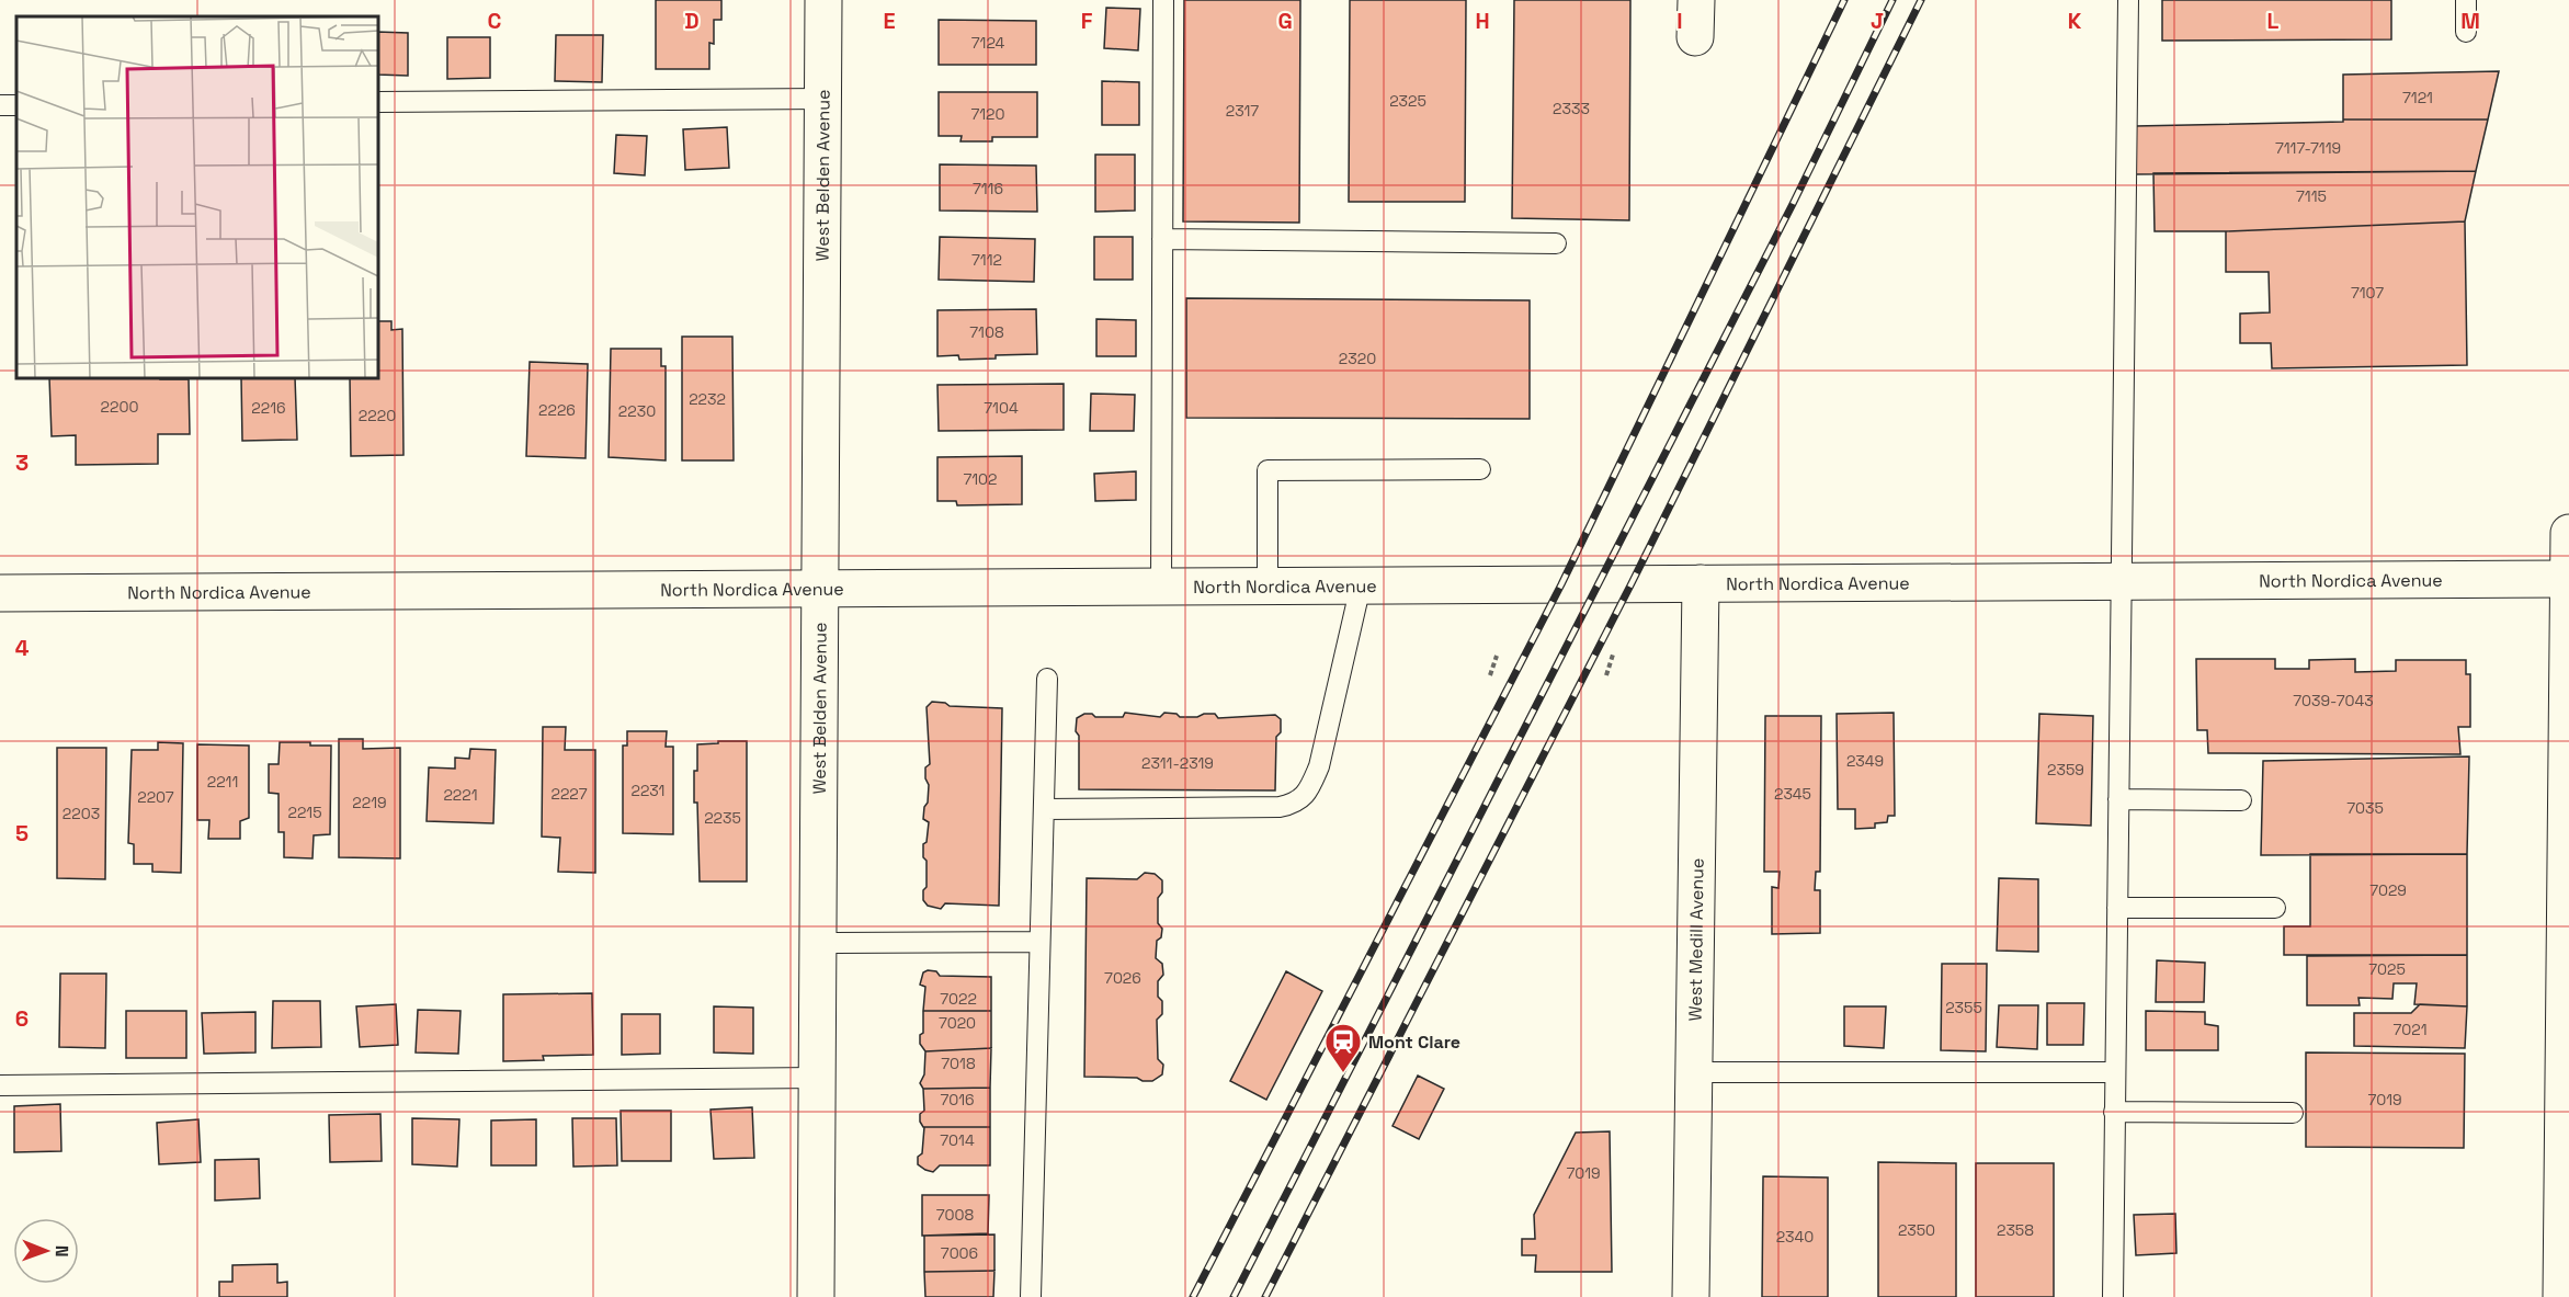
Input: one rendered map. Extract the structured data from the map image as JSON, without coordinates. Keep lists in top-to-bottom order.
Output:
{
  "streets": {
    "street": ["West Belden Avenue", "North Nordica Avenue", "West Medill Avenue"]
  },
  "crossings": [
    ["West Belden Avenue", "North Nordica Avenue"],
    ["North Nordica Avenue", "West Medill Avenue"]
  ],
  "places": {
    "station": ["Mont Clare"]
  },
  "house_numbers": [
    "7124",
    "7121",
    "2325",
    "2333",
    "2317",
    "7120",
    "7117-7119",
    "7116",
    "7115",
    "7112",
    "7107",
    "7108",
    "2320",
    "2232",
    "2200",
    "2216",
    "7104",
    "2226",
    "2230",
    "2220",
    "7102",
    "7039-7043",
    "2349",
    "2311-2319",
    "2359",
    "2211",
    "2231",
    "2227",
    "2345",
    "2221",
    "2207",
    "2219",
    "7035",
    "2215",
    "2203",
    "2235",
    "7029",
    "7025",
    "7026",
    "7022",
    "2355",
    "7020",
    "7021",
    "7018",
    "7016",
    "7019",
    "7014",
    "7019",
    "7008",
    "2350",
    "2358",
    "2340",
    "7006"
  ],
  "north": "right",
  "grid": {
    "columns": [
      "C",
      "D",
      "E",
      "F",
      "G",
      "H",
      "I",
      "J",
      "K",
      "L",
      "M"
    ],
    "rows": [
      "3",
      "4",
      "5",
      "6"
    ]
  }
}
